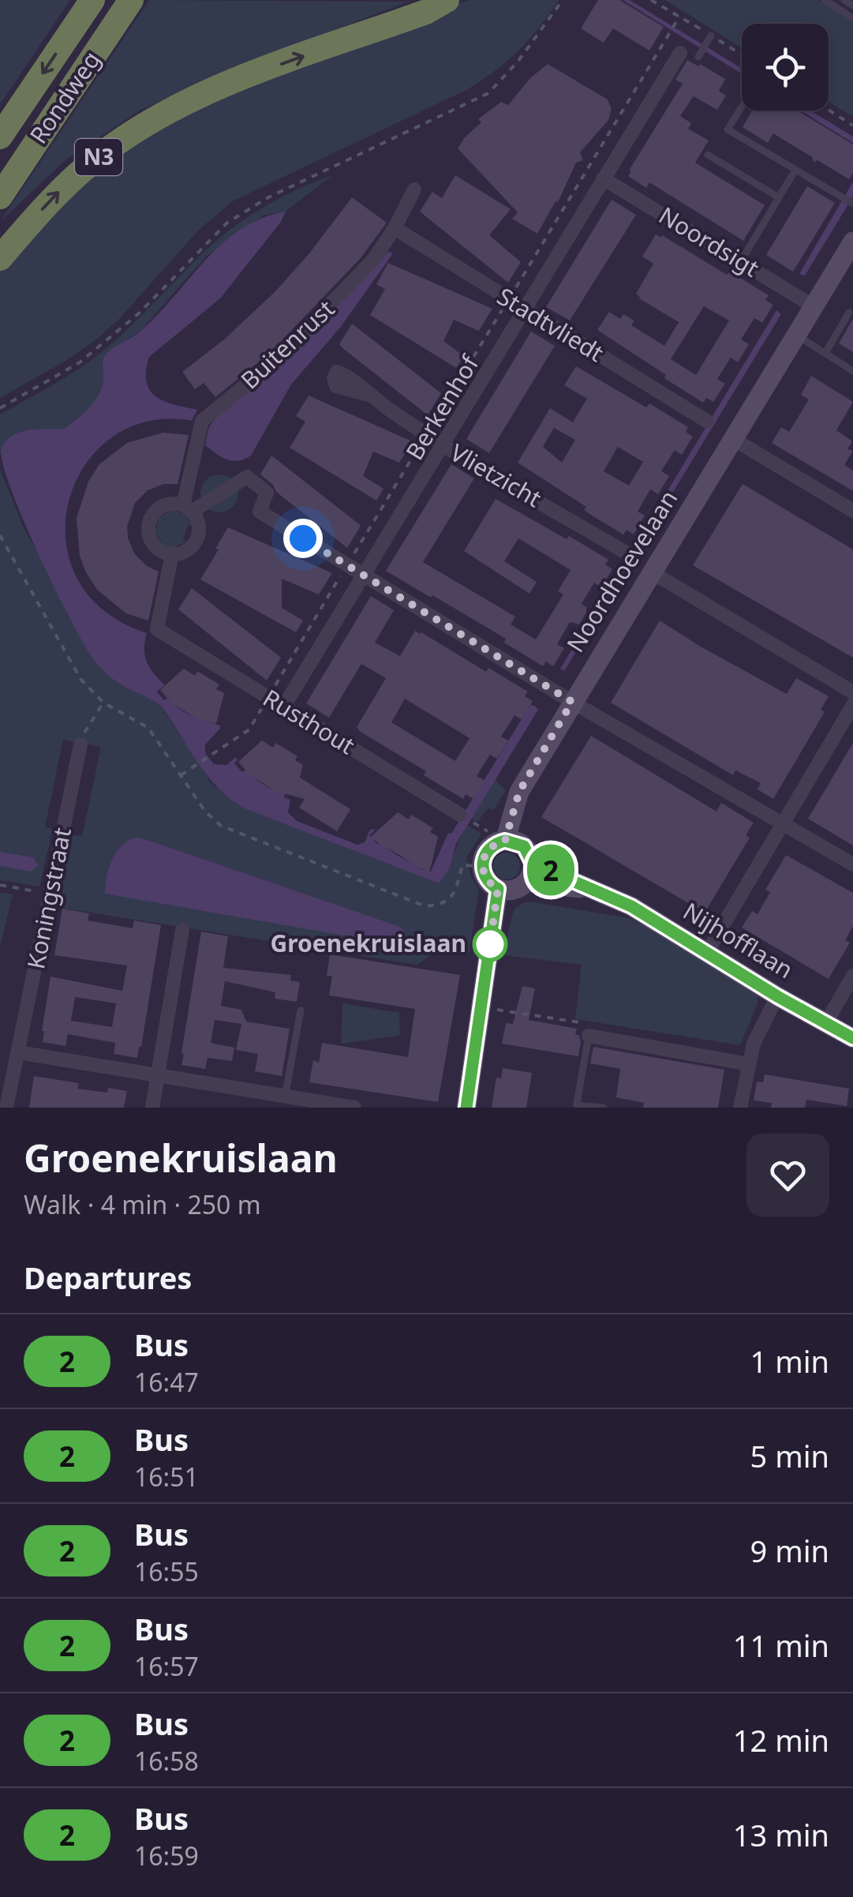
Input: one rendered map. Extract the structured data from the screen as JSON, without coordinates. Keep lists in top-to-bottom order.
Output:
{
  "streets": {
    "highway": ["Rondweg", "N3"],
    "street": [
      "Noordsigt",
      "Stadtvliedt",
      "Buitenrust",
      "Berkenhof",
      "Vlietzicht",
      "Noordhoevelaan",
      "Rusthout",
      "Koningstraat",
      "Nijhofflaan"
    ]
  },
  "crossings": [
    ["Noordsigt", "Berkenhof"],
    ["Noordsigt", "Noordhoevelaan"],
    ["Stadtvliedt", "Buitenrust"],
    ["Stadtvliedt", "Berkenhof"],
    ["Buitenrust", "Rusthout"],
    ["Berkenhof", "Vlietzicht"],
    ["Berkenhof", "Rusthout"],
    ["Noordhoevelaan", "Nijhofflaan"]
  ],
  "places": ["Groenekruislaan"],
  "lines": ["bus line 2"],
  "page": {
    "on_map": "2",
    "heading": [
      ["Groenekruislaan", "Walk · 4 min · 250 m"],
      "Departures"
    ],
    "list": [
      {
        "mark": "2",
        "name": "Bus",
        "note": "16:47",
        "value": "1 min"
      },
      {
        "mark": "2",
        "name": "Bus",
        "note": "16:51",
        "value": "5 min"
      },
      {
        "mark": "2",
        "name": "Bus",
        "note": "16:55",
        "value": "9 min"
      },
      {
        "mark": "2",
        "name": "Bus",
        "note": "16:57",
        "value": "11 min"
      },
      {
        "mark": "2",
        "name": "Bus",
        "note": "16:58",
        "value": "12 min"
      },
      {
        "mark": "2",
        "name": "Bus",
        "note": "16:59",
        "value": "13 min"
      }
    ]
  }
}
